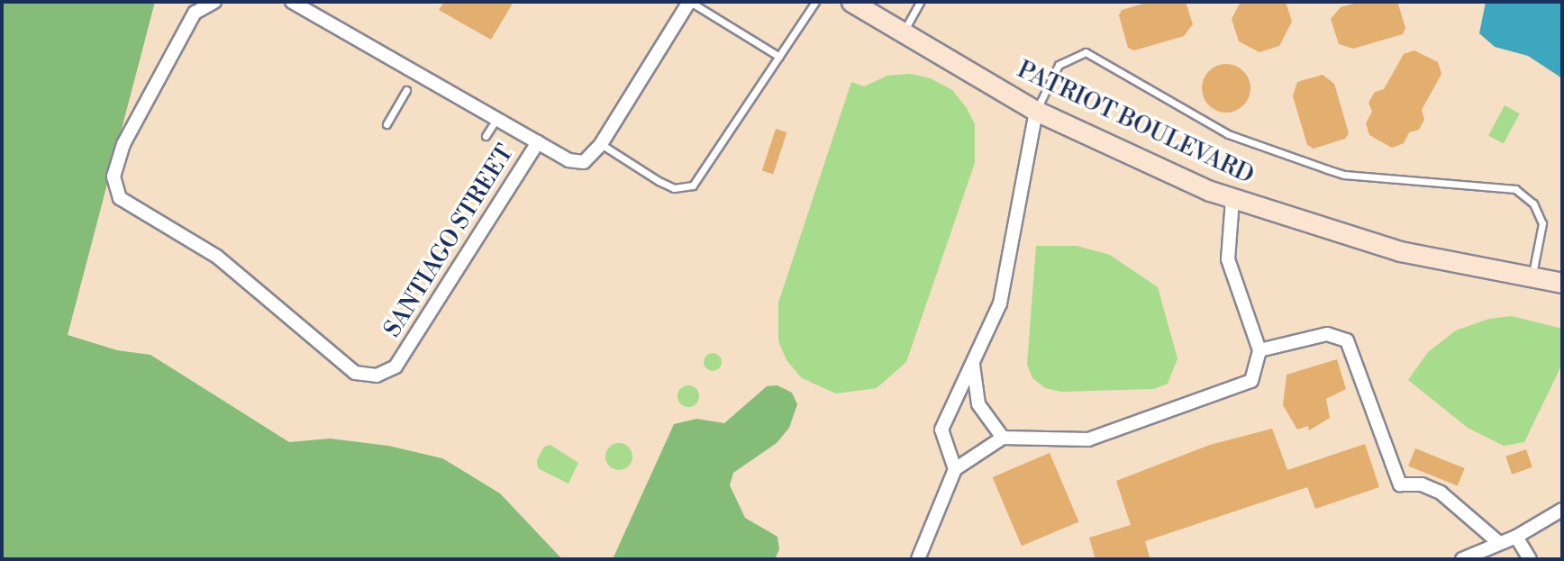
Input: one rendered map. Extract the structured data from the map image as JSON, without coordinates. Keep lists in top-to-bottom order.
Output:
{
  "streets": {
    "street": ["PATRIOT BOULEVARD", "SANTIAGO STREET"]
  }
}
